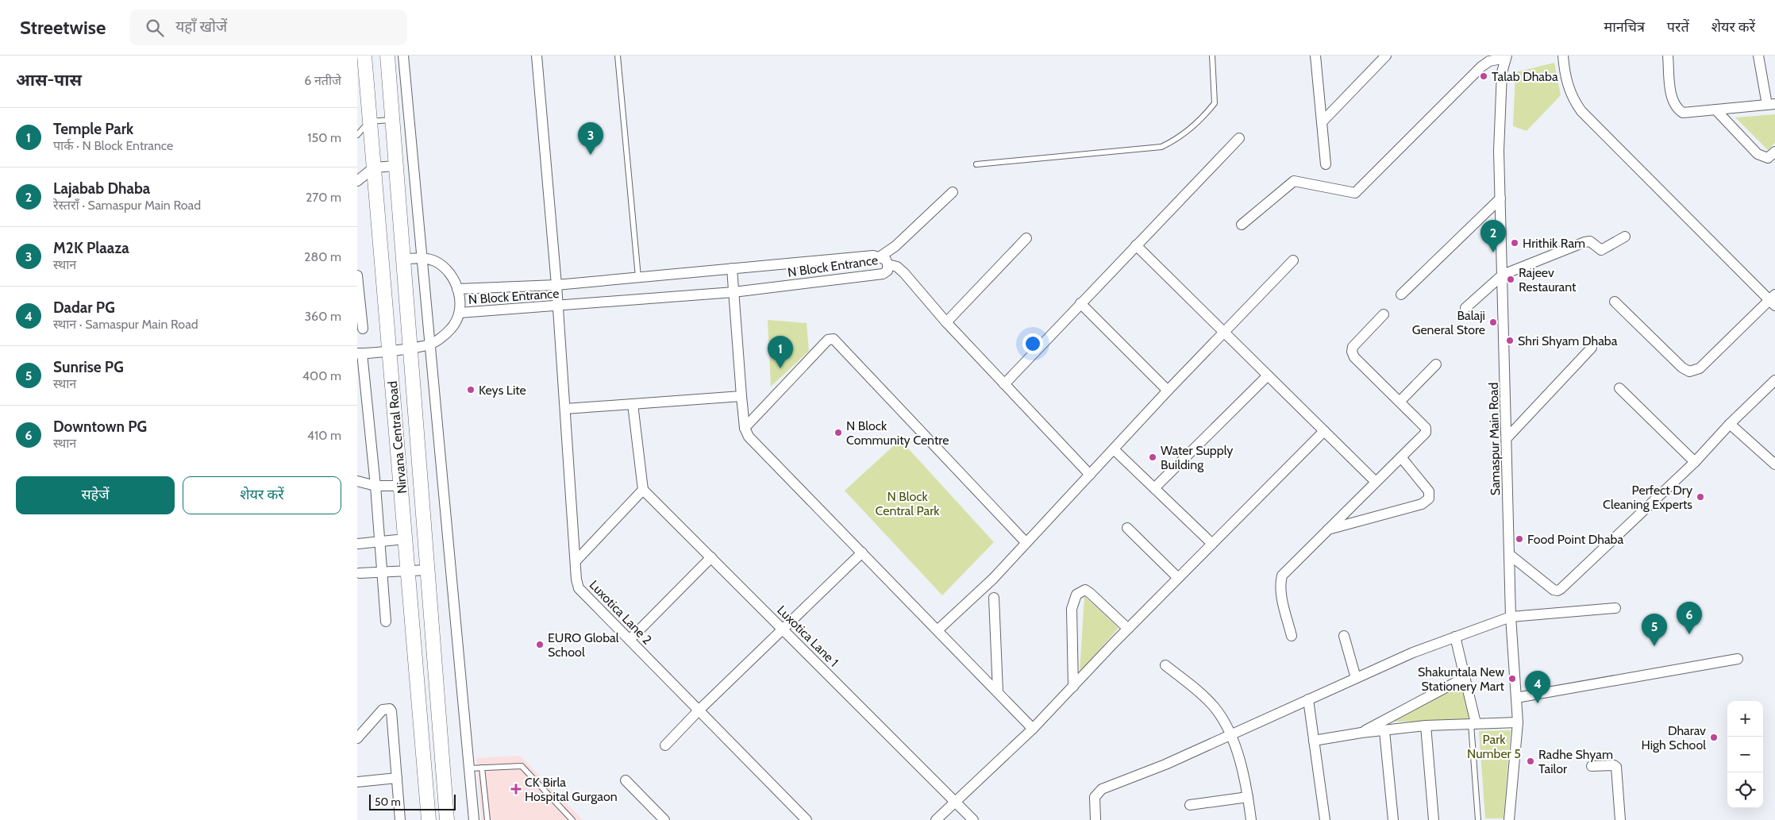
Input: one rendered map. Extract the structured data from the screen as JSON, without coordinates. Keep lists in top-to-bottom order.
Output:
{
  "streets": {
    "main road": ["Nirvana Central Road"],
    "street": [
      "N Block Entrance",
      "Samaspur Main Road",
      "Luxotica Lane 2",
      "Luxotica Lane 1"
    ]
  },
  "crossings": [
    ["N Block Entrance", "Luxotica Lane 2"]
  ],
  "parks": ["N Block Central Park", "Park Number 5"],
  "places": {
    "other": [
      "Talab Dhaba",
      "Hrithik Ram",
      "Rajeev Restaurant",
      "Balaji General Store",
      "Shri Shyam Dhaba",
      "Keys Lite",
      "N Block Community Centre",
      "Water Supply Building",
      "Perfect Dry Cleaning Experts",
      "Food Point Dhaba",
      "EURO Global School",
      "Shakuntala New Stationery Mart",
      "Dharav High School",
      "Radhe Shyam Tailor"
    ],
    "health": ["CK Birla Hospital Gurgaon"]
  },
  "scale_bar": "50 m",
  "page": {
    "header": "Streetwise",
    "search": "यहाँ खोजें",
    "nav": ["मानचित्र", "परतें", "शेयर करें"],
    "heading": ["आस-पास", "6 नतीजे"],
    "list": [
      {
        "mark": "1",
        "name": "Temple Park",
        "note": "पार्क · N Block Entrance",
        "value": "150 m"
      },
      {
        "mark": "2",
        "name": "Lajabab Dhaba",
        "note": "रेस्तराँ · Samaspur Main Road",
        "value": "270 m"
      },
      {
        "mark": "3",
        "name": "M2K Plaaza",
        "note": "स्थान",
        "value": "280 m"
      },
      {
        "mark": "4",
        "name": "Dadar PG",
        "note": "स्थान · Samaspur Main Road",
        "value": "360 m"
      },
      {
        "mark": "5",
        "name": "Sunrise PG",
        "note": "स्थान",
        "value": "400 m"
      },
      {
        "mark": "6",
        "name": "Downtown PG",
        "note": "स्थान",
        "value": "410 m"
      }
    ],
    "pins": [
      "3",
      "2",
      "1",
      "6",
      "5",
      "4"
    ],
    "buttons": ["सहेजें", "शेयर करें"],
    "map_buttons": ["+", "−"],
    "scale": "50 m"
  }
}
